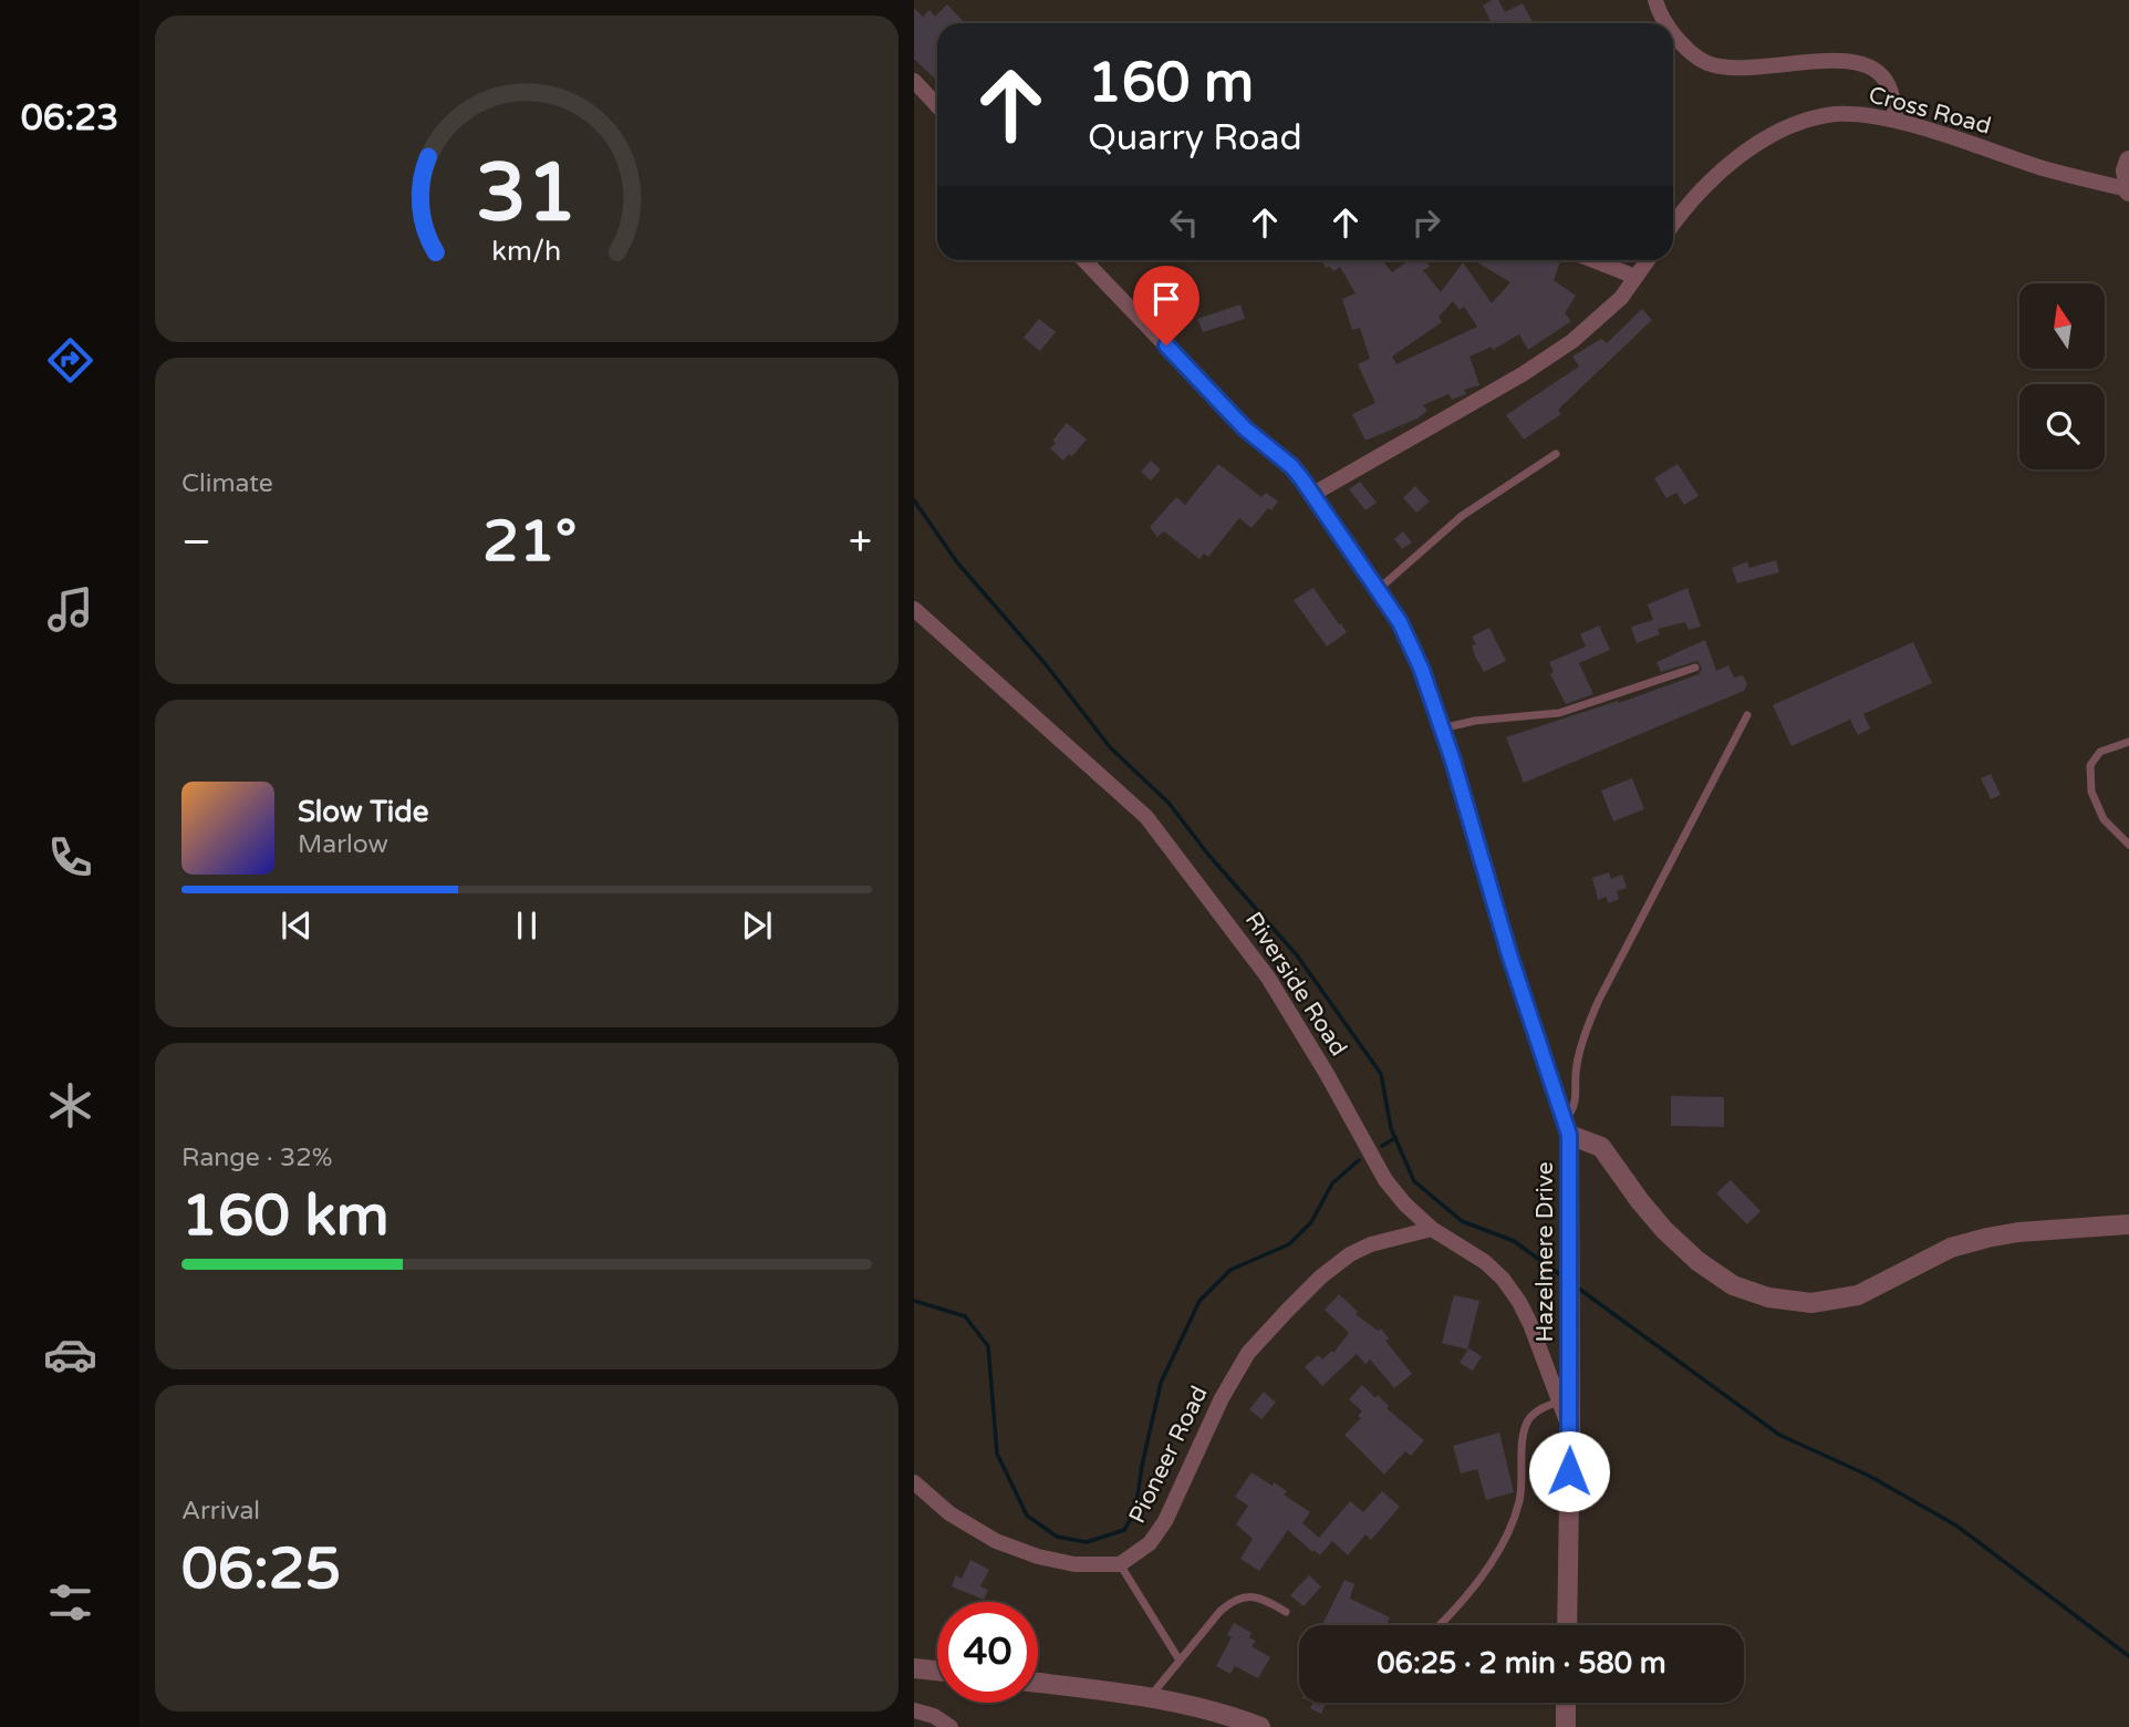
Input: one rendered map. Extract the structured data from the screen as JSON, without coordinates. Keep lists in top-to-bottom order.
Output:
{
  "streets": {
    "street": [
      "Cross Road",
      "Riverside Road",
      "Hazelmere Drive",
      "Pioneer Road"
    ]
  },
  "crossings": [
    ["Riverside Road", "Hazelmere Drive"],
    ["Riverside Road", "Pioneer Road"]
  ],
  "north": "top",
  "page": {
    "tabs": "06:23",
    "turn": ["160 m", "Quarry Road"],
    "tile": [
      "Climate",
      ["Range · 32%", "160 km"],
      ["Arrival", "06:25"]
    ],
    "heat": ["−", "21°", "+"],
    "song": ["Slow Tide", "Marlow"],
    "limit": "40",
    "trip": "06:25 · 2 min · 580 m",
    "gauge": ["31", "km/h"]
  }
}
